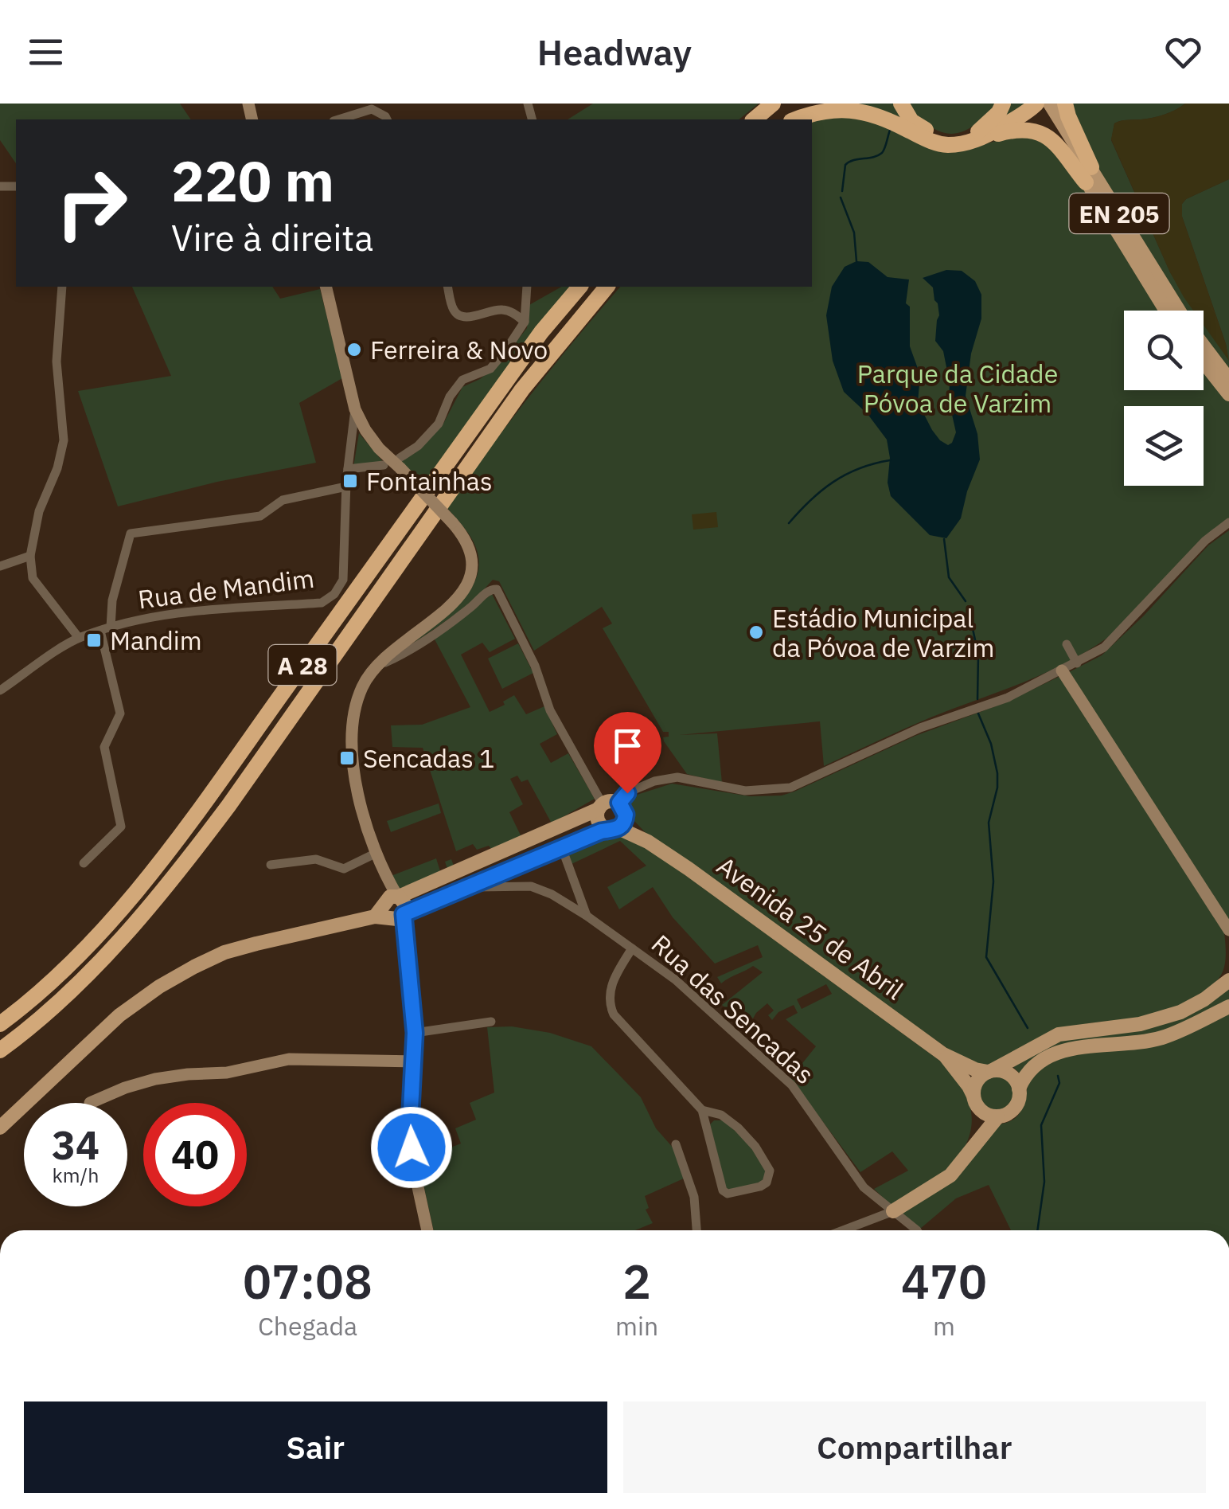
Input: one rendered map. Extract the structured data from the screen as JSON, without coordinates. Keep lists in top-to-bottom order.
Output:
{
  "streets": {
    "highway": ["A 28"],
    "main road": ["EN 205", "Avenida 25 de Abril"],
    "street": ["Rua de Mandim", "Rua das Sencadas"]
  },
  "parks": ["Parque da Cidade Póvoa de Varzim"],
  "places": {
    "other": ["Ferreira & Novo", "Estádio Municipal da Póvoa de Varzim"],
    "transit": ["Fontainhas", "Mandim", "Sencadas 1"]
  },
  "page": {
    "header": "Headway",
    "turn": ["220 m", "Vire à direita"],
    "speed": "34 km/h",
    "limit": "40",
    "eta": [
      "07:08",
      "Chegada",
      "2",
      "min",
      "470",
      "m"
    ],
    "buttons": ["Sair", "Compartilhar"]
  }
}
